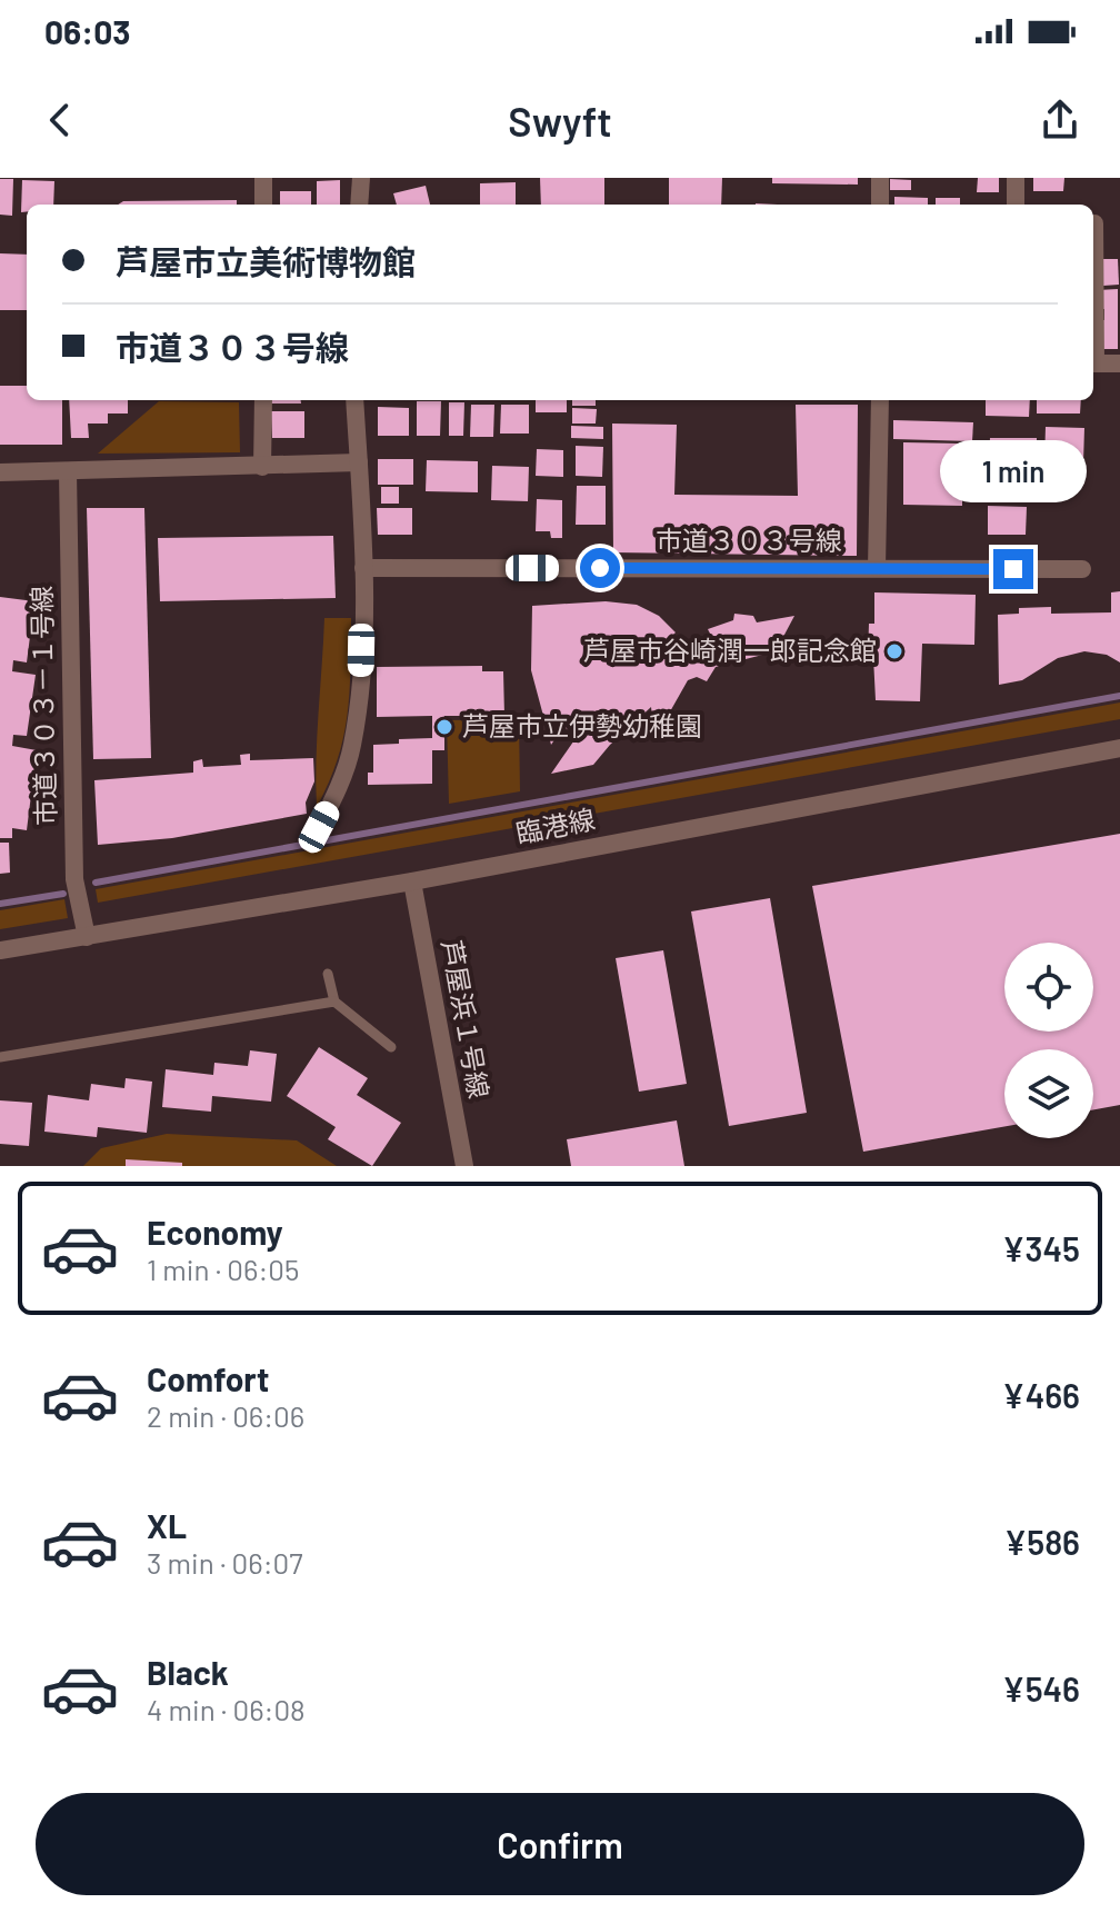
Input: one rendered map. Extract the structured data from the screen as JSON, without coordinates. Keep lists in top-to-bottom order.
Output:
{
  "streets": {
    "street": [
      "市道３０３号線",
      "市道３０３－１号線",
      "臨港線",
      "芦屋浜１号線"
    ]
  },
  "crossings": [
    ["市道３０３－１号線", "臨港線"],
    ["臨港線", "芦屋浜１号線"]
  ],
  "places": ["芦屋市谷崎潤一郎記念館", "芦屋市立伊勢幼稚園"],
  "page": {
    "status": "06:03",
    "header": "Swyft",
    "banner": ["芦屋市立美術博物館", "市道３０３号線"],
    "bubble": "1 min",
    "list": [
      {
        "name": "Economy",
        "note": "1 min · 06:05",
        "value": "¥345"
      },
      {
        "name": "Comfort",
        "note": "2 min · 06:06",
        "value": "¥466"
      },
      {
        "name": "XL",
        "note": "3 min · 06:07",
        "value": "¥586"
      },
      {
        "name": "Black",
        "note": "4 min · 06:08",
        "value": "¥546"
      }
    ],
    "buttons": "Confirm"
  }
}
